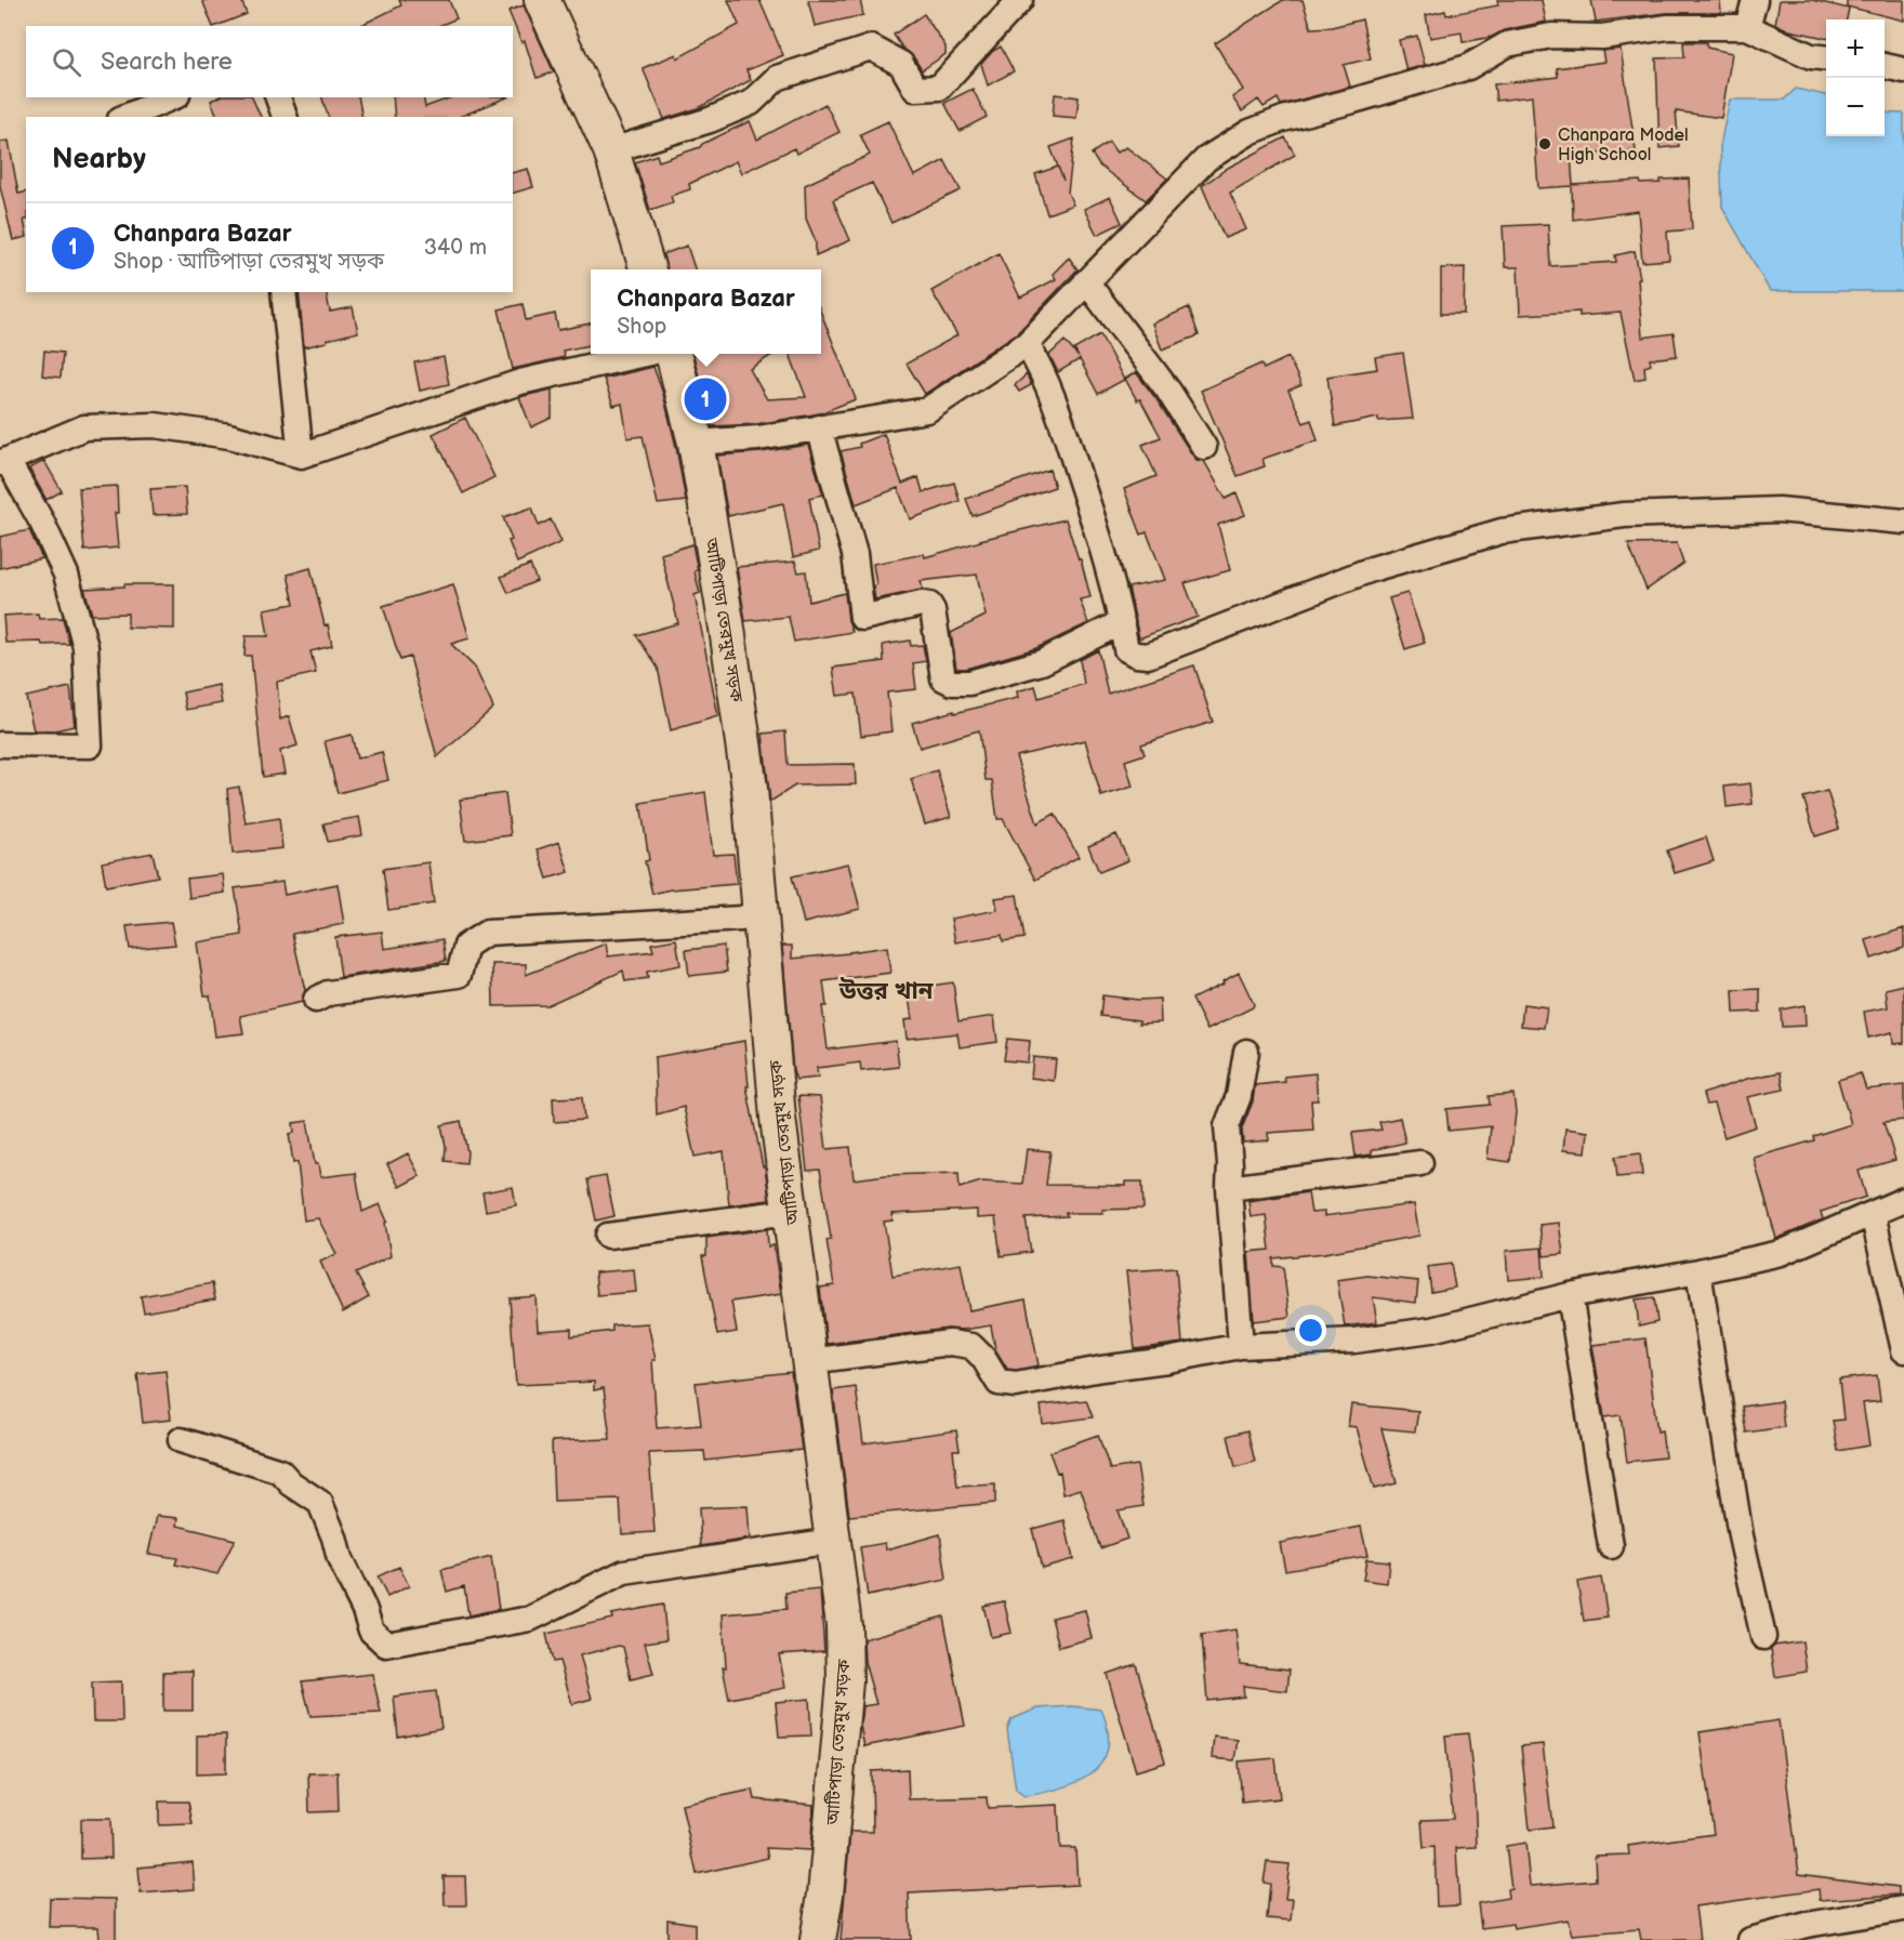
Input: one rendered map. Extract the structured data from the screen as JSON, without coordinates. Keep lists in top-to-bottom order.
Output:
{
  "streets": {
    "main road": ["আটিপাড়া তেরমুখ সড়ক"]
  },
  "districts": ["উত্তর খান"],
  "places": ["Chanpara Model High School"],
  "page": {
    "map_buttons": ["+", "−"],
    "search": "Search here",
    "heading": "Nearby",
    "list": [
      {
        "mark": "1",
        "name": "Chanpara Bazar",
        "note": "Shop · আটিপাড়া তেরমুখ সড়ক",
        "value": "340 m"
      }
    ],
    "popup": ["Chanpara Bazar", "Shop"],
    "pins": "1"
  }
}
